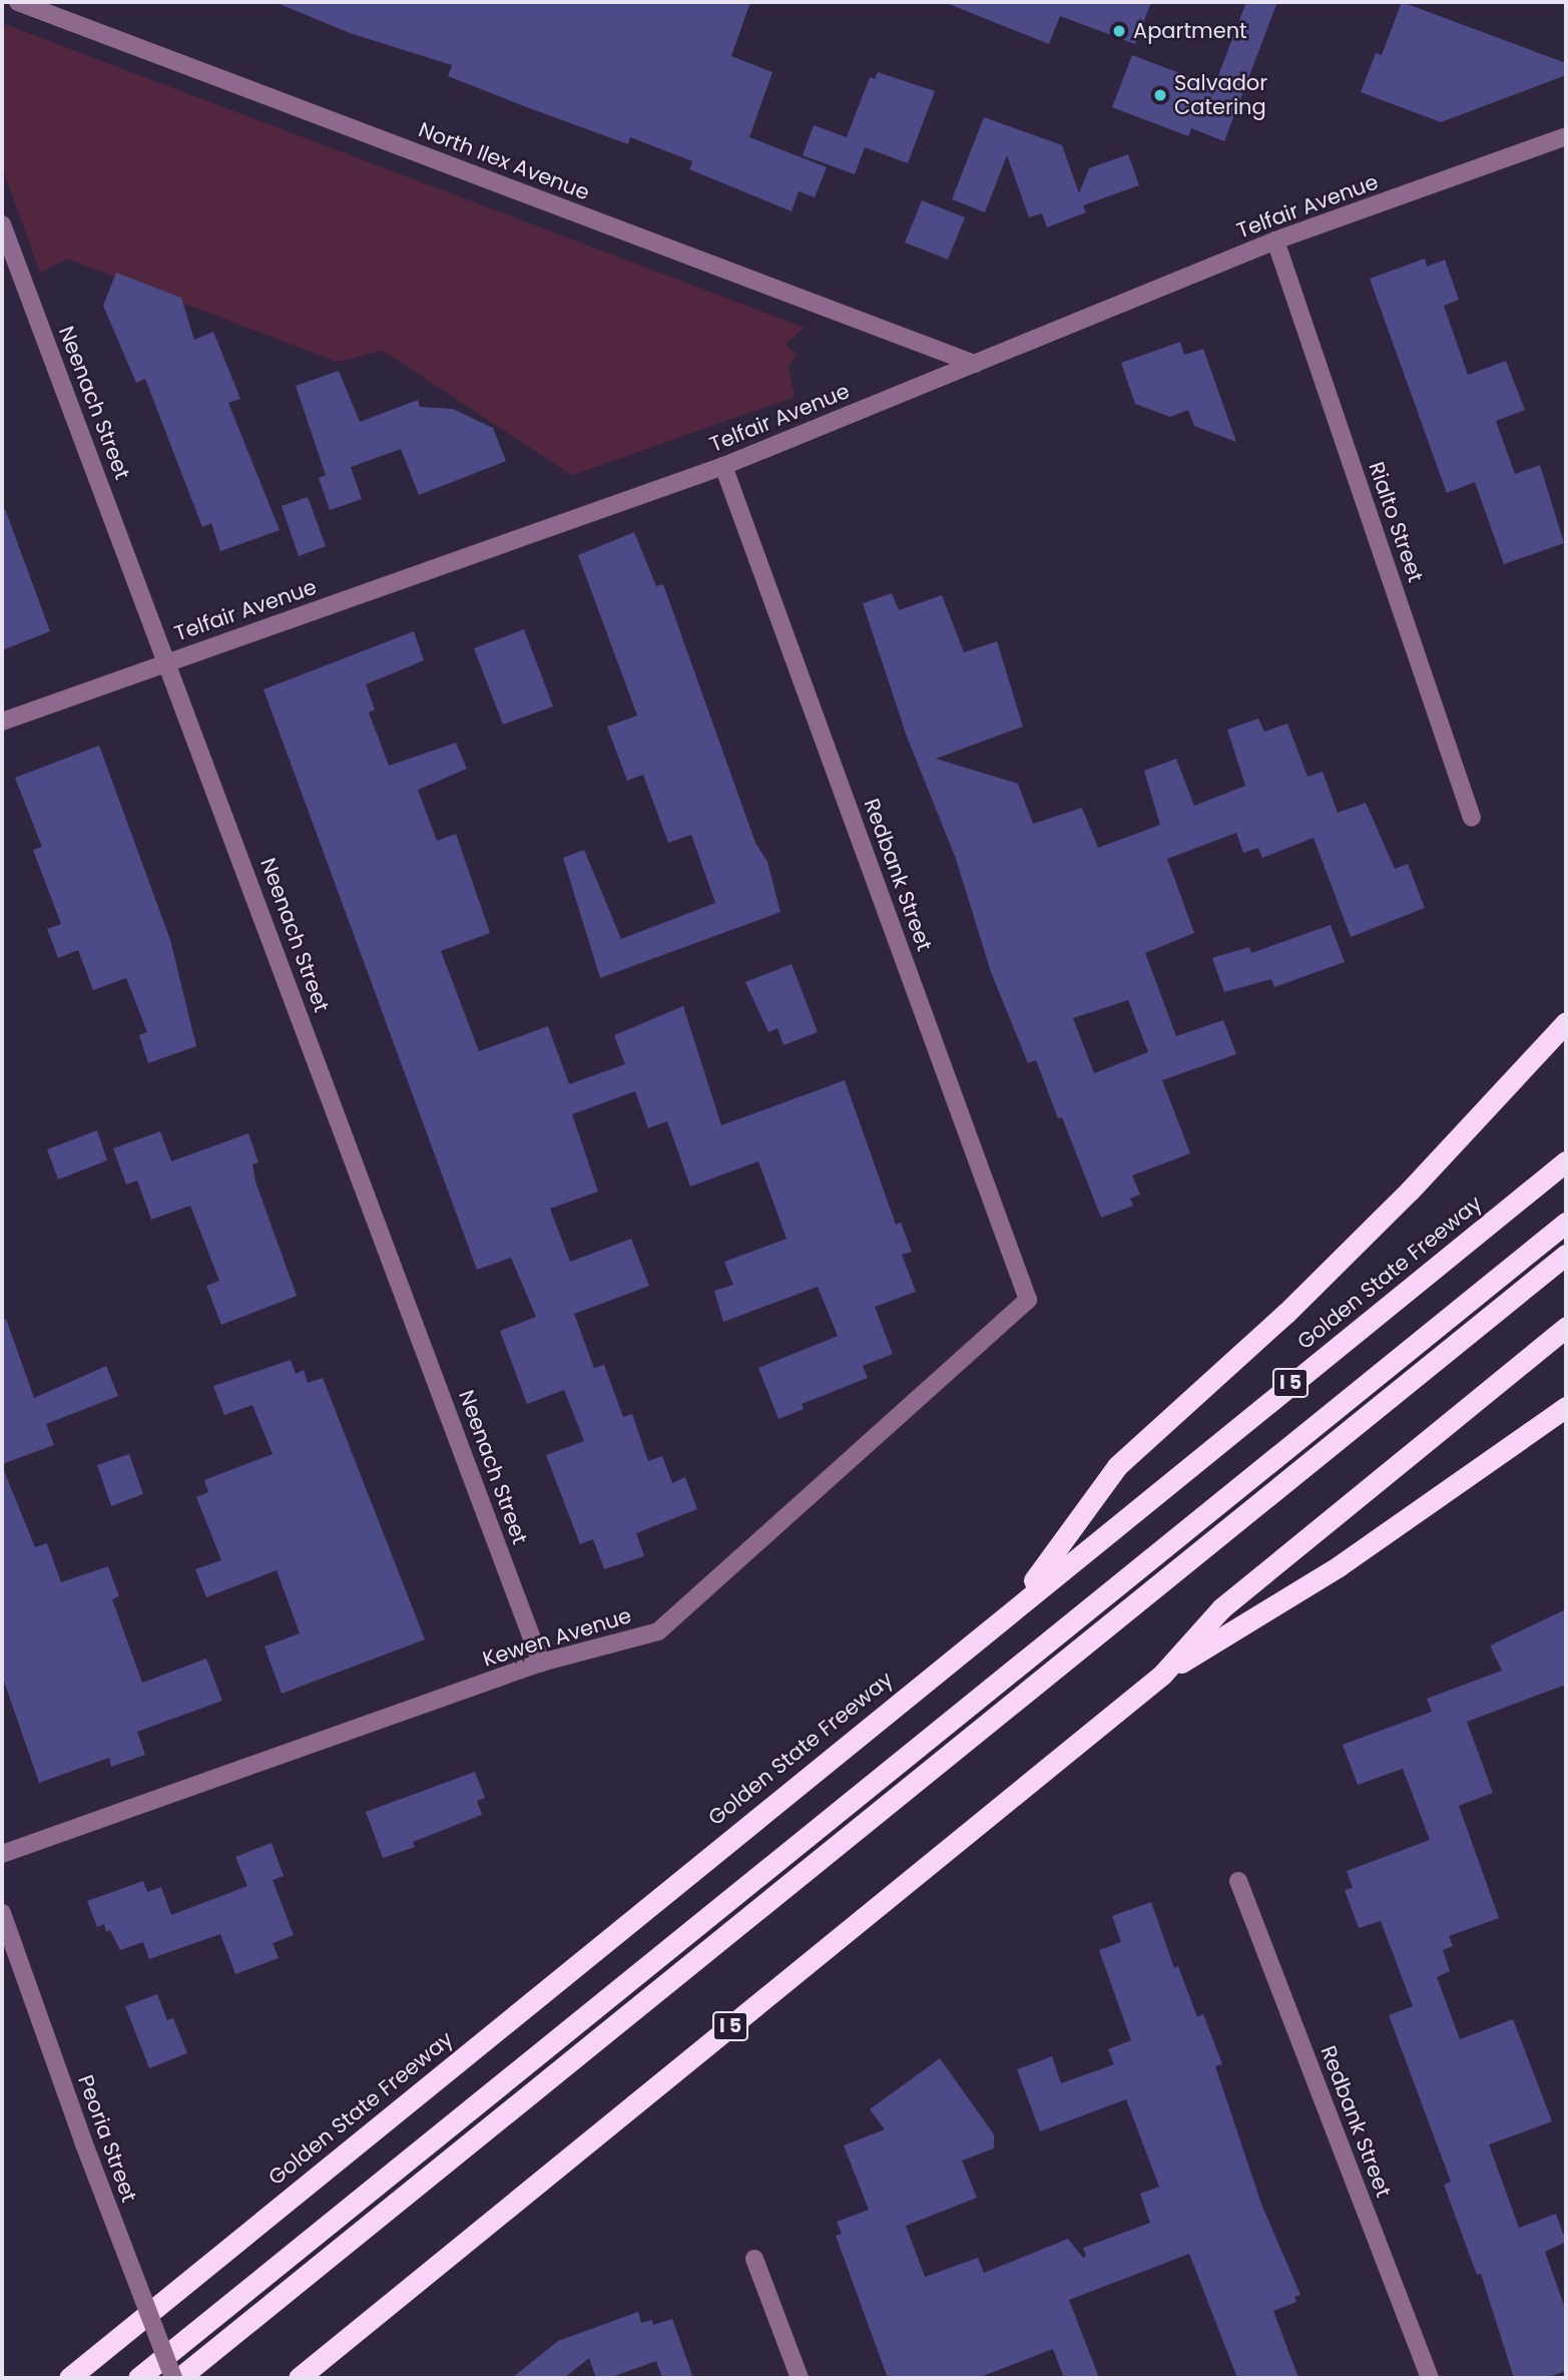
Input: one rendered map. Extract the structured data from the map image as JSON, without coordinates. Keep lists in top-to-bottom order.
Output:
{
  "streets": {
    "highway": ["Golden State Freeway", "I 5"],
    "street": [
      "North Ilex Avenue",
      "Telfair Avenue",
      "Neenach Street",
      "Rialto Street",
      "Redbank Street",
      "Kewen Avenue",
      "Peoria Street"
    ]
  },
  "crossings": [
    ["North Ilex Avenue", "Telfair Avenue"],
    ["Telfair Avenue", "Neenach Street"],
    ["Telfair Avenue", "Rialto Street"],
    ["Telfair Avenue", "Redbank Street"],
    ["Neenach Street", "Kewen Avenue"],
    ["Redbank Street", "Kewen Avenue"]
  ],
  "places": ["Apartment", "Salvador Catering"]
}
